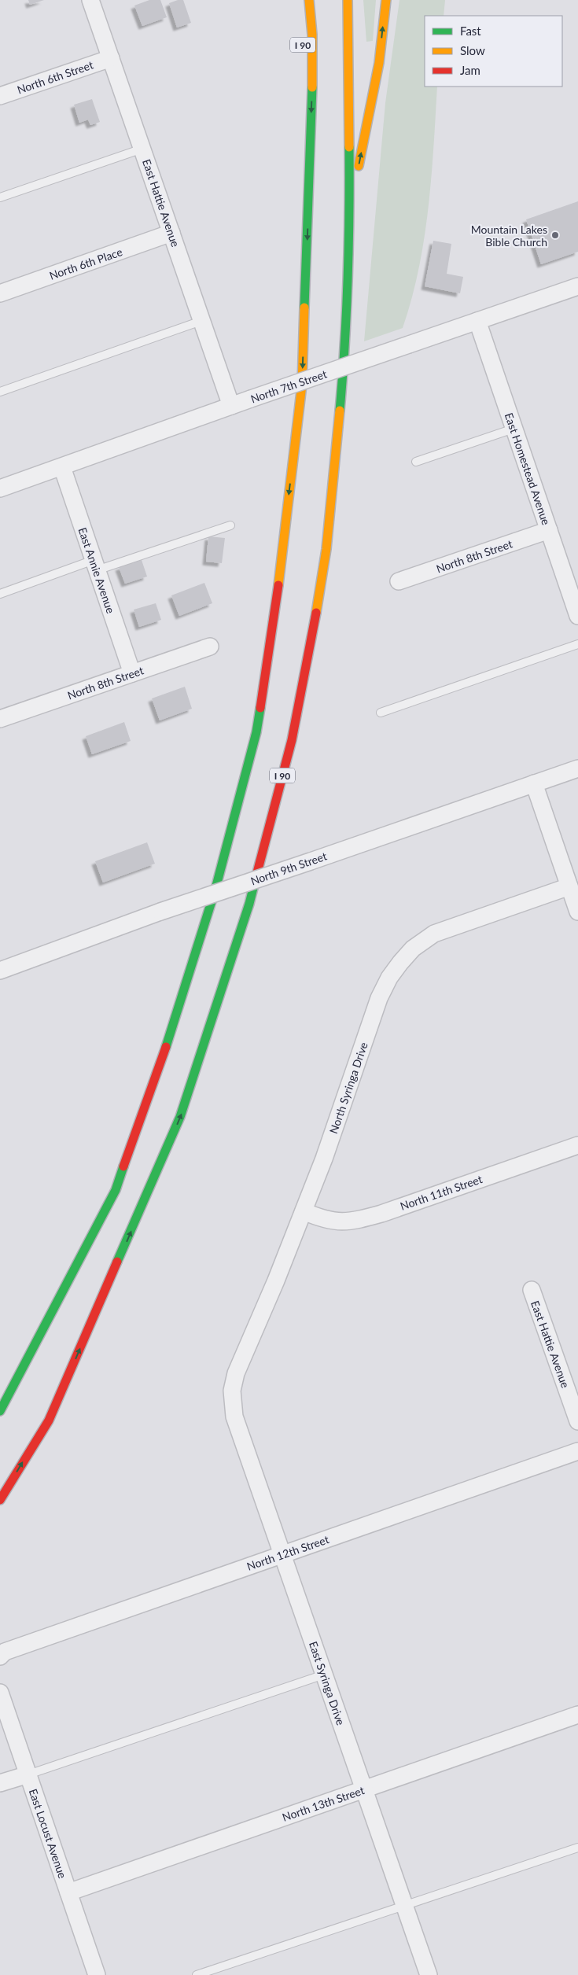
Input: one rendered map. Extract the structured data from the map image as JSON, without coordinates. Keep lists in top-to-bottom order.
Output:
{
  "streets": {
    "highway": ["I 90"],
    "street": [
      "North 6th Street",
      "East Hattie Avenue",
      "North 6th Place",
      "North 7th Street",
      "East Homestead Avenue",
      "North 8th Street",
      "East Annie Avenue",
      "North 9th Street",
      "North Syringa Drive",
      "North 11th Street",
      "North 12th Street",
      "East Syringa Drive",
      "North 13th Street",
      "East Locust Avenue"
    ]
  },
  "crossings": [
    ["North 6th Street", "East Hattie Avenue"],
    ["East Hattie Avenue", "North 6th Place"],
    ["East Hattie Avenue", "North 7th Street"],
    ["North 7th Street", "East Homestead Avenue"],
    ["North 7th Street", "East Annie Avenue"],
    ["East Homestead Avenue", "North 8th Street"],
    ["North 8th Street", "East Annie Avenue"],
    ["North Syringa Drive", "North 11th Street"],
    ["North Syringa Drive", "East Syringa Drive"],
    ["North 12th Street", "East Syringa Drive"],
    ["East Syringa Drive", "North 13th Street"],
    ["North 13th Street", "East Locust Avenue"]
  ],
  "places": ["Mountain Lakes Bible Church"],
  "legend": ["Fast", "Slow", "Jam"]
}
